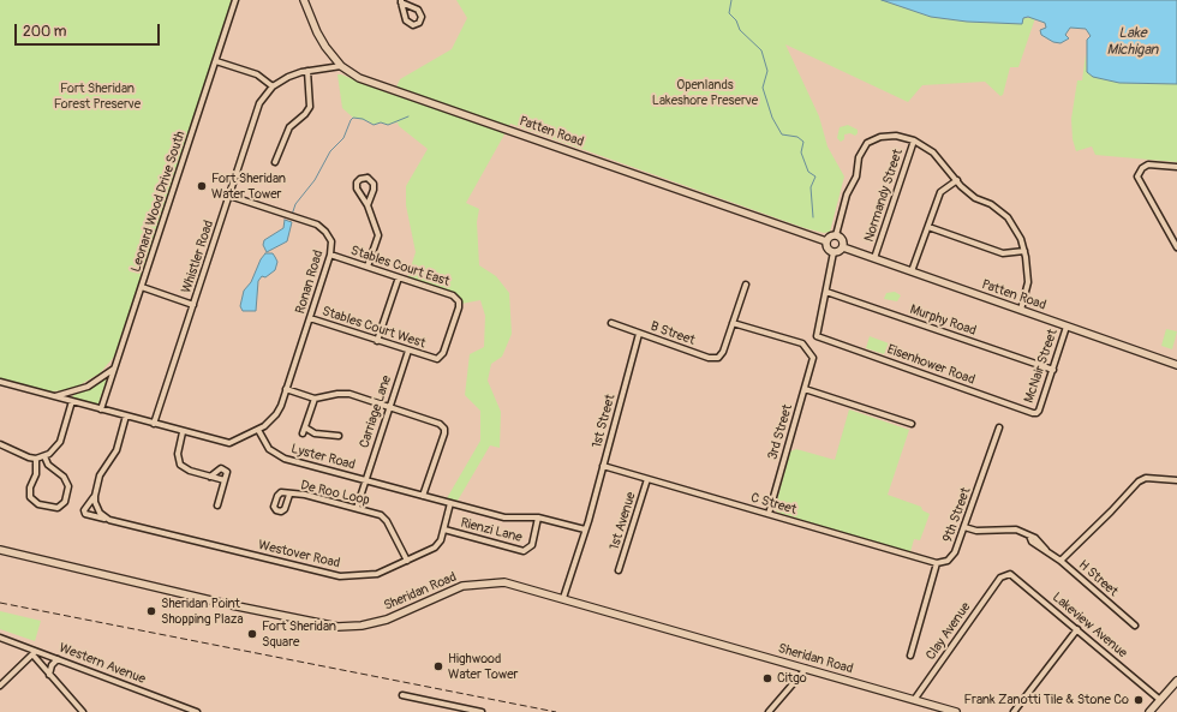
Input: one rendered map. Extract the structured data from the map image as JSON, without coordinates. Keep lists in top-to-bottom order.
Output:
{
  "streets": {
    "main road": ["Patten Road", "Sheridan Road"],
    "street": [
      "Normandy Street",
      "Leonard Wood Drive South",
      "Whistler Road",
      "Stables Court East",
      "Ronan Road",
      "Murphy Road",
      "Stables Court West",
      "B Street",
      "Eisenhower Road",
      "McNair Street",
      "Carriage Lane",
      "1st Street",
      "3rd Street",
      "Lyster Road",
      "De Roo Loop",
      "C Street",
      "9th Street",
      "1st Avenue",
      "Rienzi Lane",
      "Westover Road",
      "H Street",
      "Lakeview Avenue",
      "Clay Avenue",
      "Western Avenue"
    ]
  },
  "crossings": [
    ["Patten Road", "Normandy Street"],
    ["Patten Road", "Whistler Road"],
    ["Patten Road", "McNair Street"],
    ["Whistler Road", "Ronan Road"],
    ["Stables Court East", "Ronan Road"],
    ["Stables Court East", "Stables Court West"],
    ["Ronan Road", "Stables Court West"],
    ["Ronan Road", "Lyster Road"],
    ["Murphy Road", "Eisenhower Road"],
    ["Murphy Road", "McNair Street"],
    ["Stables Court West", "Carriage Lane"],
    ["B Street", "1st Street"],
    ["B Street", "3rd Street"],
    ["Eisenhower Road", "McNair Street"],
    ["Carriage Lane", "Lyster Road"],
    ["Carriage Lane", "De Roo Loop"],
    ["1st Street", "Lyster Road"],
    ["1st Street", "C Street"],
    ["1st Street", "Sheridan Road"],
    ["3rd Street", "C Street"],
    ["Lyster Road", "Rienzi Lane"],
    ["Lyster Road", "Westover Road"],
    ["De Roo Loop", "Westover Road"],
    ["C Street", "9th Street"],
    ["C Street", "1st Avenue"],
    ["9th Street", "H Street"],
    ["Rienzi Lane", "Westover Road"],
    ["Sheridan Road", "Clay Avenue"],
    ["Lakeview Avenue", "Clay Avenue"]
  ],
  "water": ["Lake Michigan"],
  "parks": ["Openlands Lakeshore Preserve", "Fort Sheridan Forest Preserve"],
  "places": [
    "Fort Sheridan Water Tower",
    "Sheridan Point Shopping Plaza",
    "Fort Sheridan Square",
    "Highwood Water Tower",
    "Citgo",
    "Frank Zanotti Tile & Stone Co"
  ],
  "scale_bar": "200 m"
}
